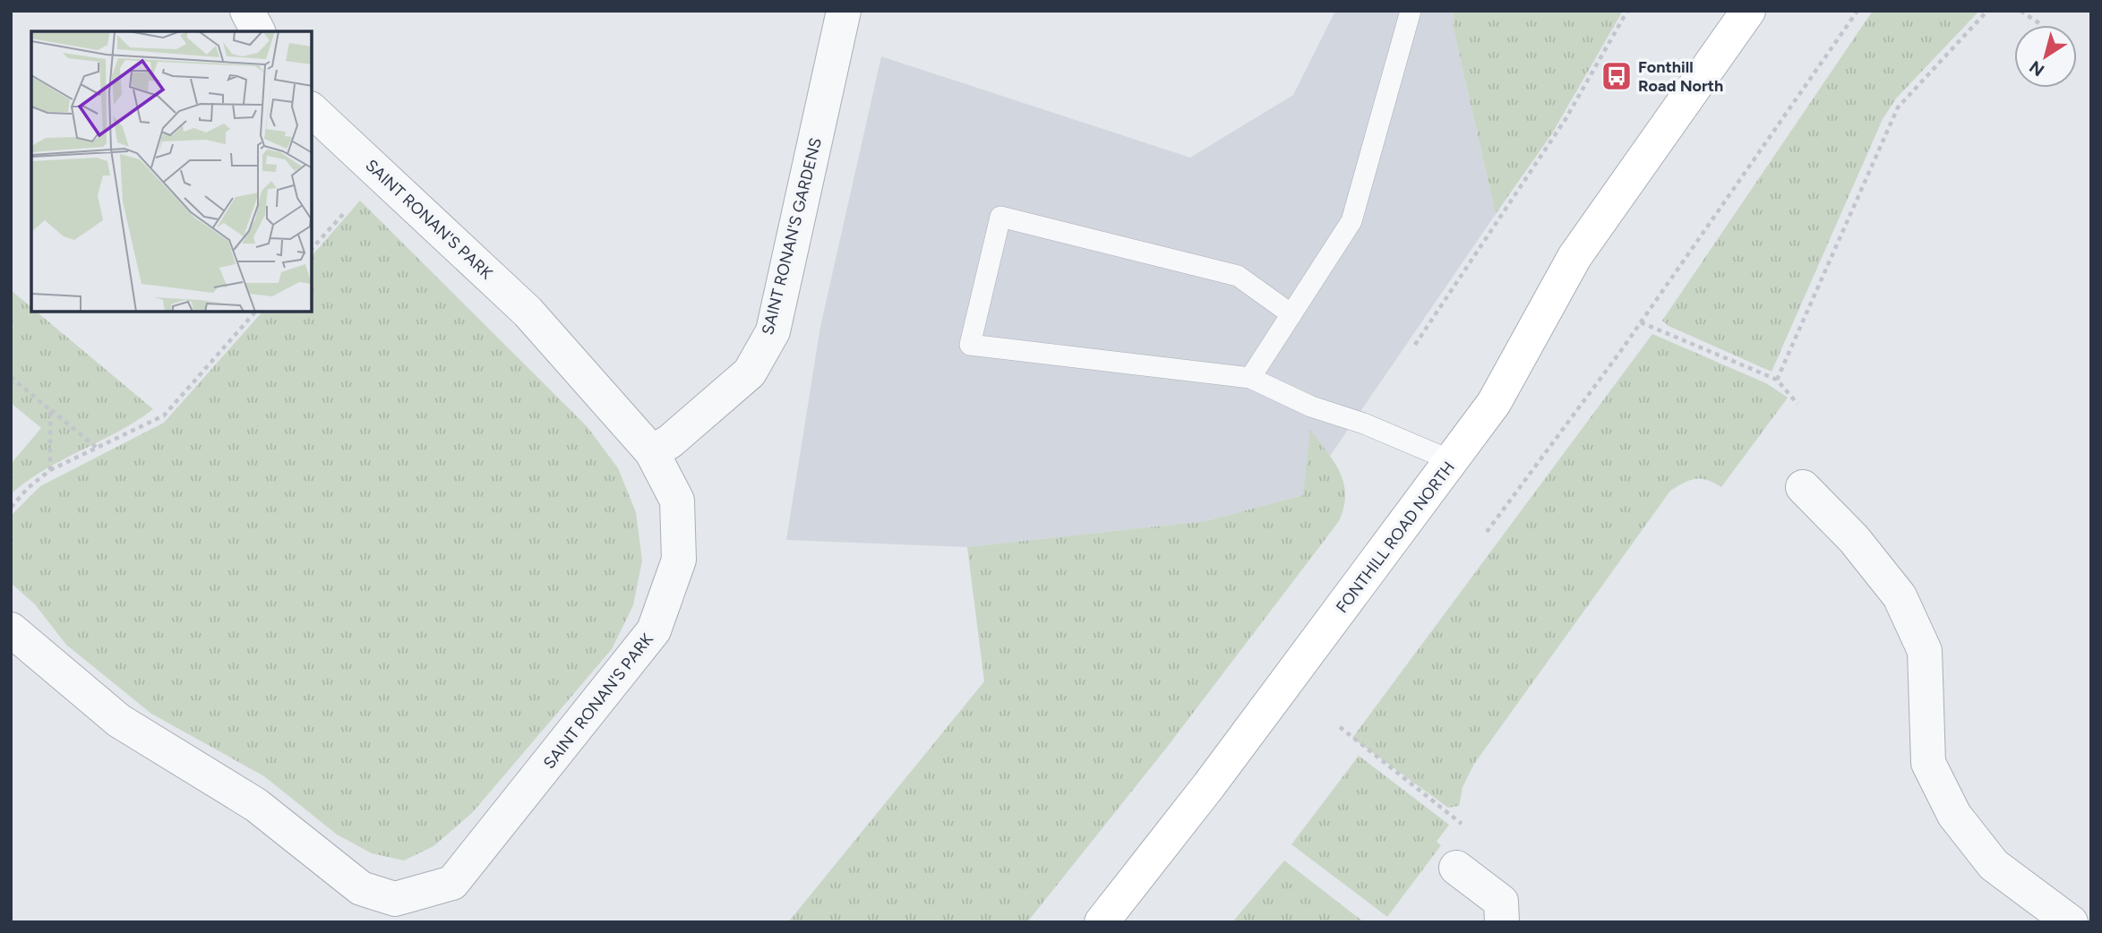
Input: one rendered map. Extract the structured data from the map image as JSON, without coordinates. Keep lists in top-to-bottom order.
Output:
{
  "streets": {
    "main road": ["FONTHILL ROAD NORTH"],
    "street": ["SAINT RONAN'S PARK", "SAINT RONAN'S GARDENS"]
  },
  "crossings": [
    ["SAINT RONAN'S PARK", "SAINT RONAN'S GARDENS"]
  ],
  "places": {
    "bus stop": ["Fonthill Road North"]
  },
  "north": "bottom left"
}
